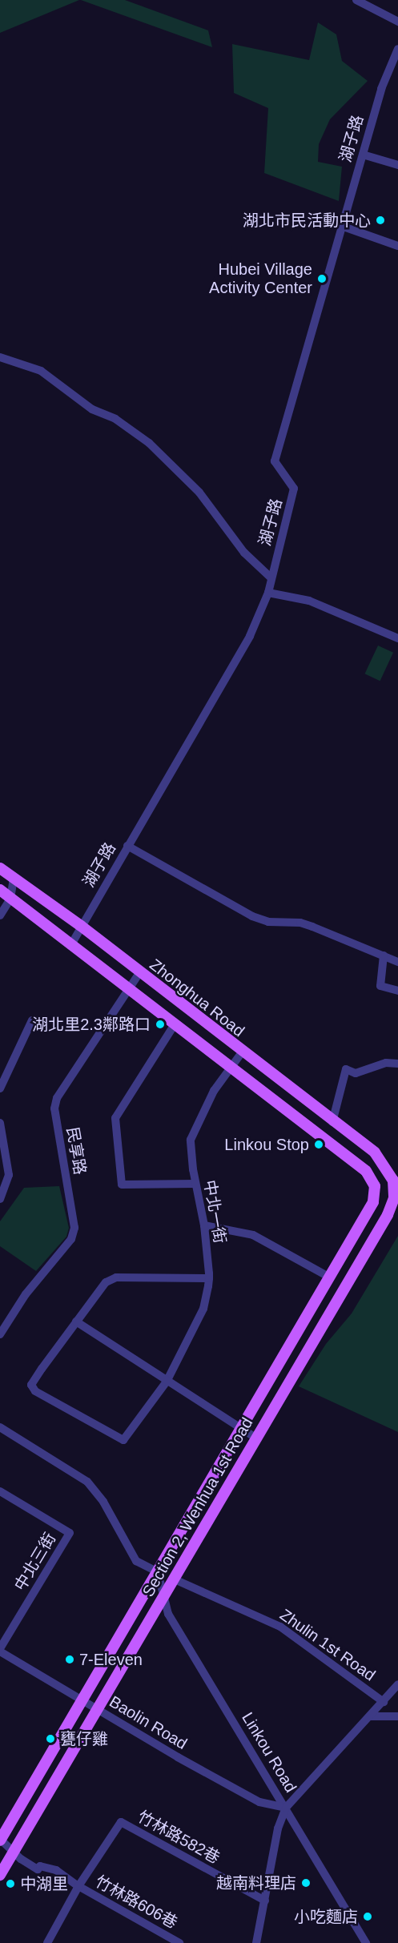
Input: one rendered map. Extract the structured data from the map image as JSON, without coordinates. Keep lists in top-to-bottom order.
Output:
{
  "streets": {
    "main road": ["Zhonghua Road", "Section 2, Wenhua 1st Road"],
    "street": [
      "湖子路",
      "民享路",
      "中北一街",
      "中北三街",
      "Zhulin 1st Road",
      "Baolin Road",
      "Linkou Road",
      "竹林路582巷",
      "竹林路606巷"
    ]
  },
  "crossings": [
    ["湖子路", "Zhonghua Road"],
    ["Zhonghua Road", "民享路"],
    ["Zhonghua Road", "中北一街"],
    ["Zhonghua Road", "Section 2, Wenhua 1st Road"],
    ["中北一街", "Section 2, Wenhua 1st Road"],
    ["Section 2, Wenhua 1st Road", "Zhulin 1st Road"],
    ["Section 2, Wenhua 1st Road", "Baolin Road"],
    ["Section 2, Wenhua 1st Road", "Linkou Road"],
    ["Section 2, Wenhua 1st Road", "竹林路606巷"],
    ["中北三街", "Baolin Road"],
    ["Baolin Road", "Linkou Road"],
    ["竹林路582巷", "竹林路606巷"]
  ],
  "places": [
    "湖北市民活動中心",
    "Hubei Village Activity Center",
    "湖北里2.3鄰路口",
    "Linkou Stop",
    "7-Eleven",
    "甕仔雞",
    "越南料理店",
    "中湖里",
    "小吃麵店"
  ]
}
